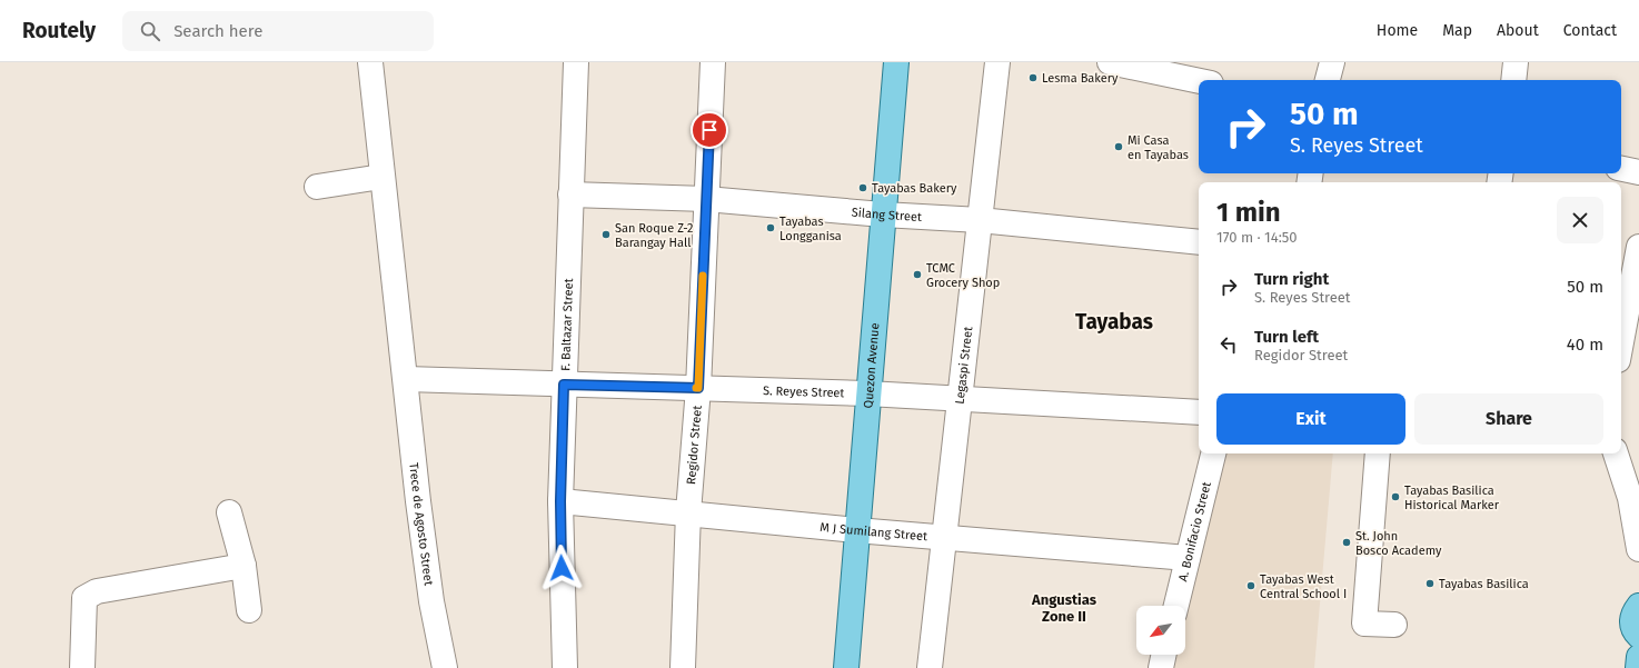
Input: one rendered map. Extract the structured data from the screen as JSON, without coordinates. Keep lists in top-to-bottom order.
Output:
{
  "streets": {
    "main road": ["Quezon Avenue"],
    "street": [
      "Silang Street",
      "F. Baltazar Street",
      "Legaspi Street",
      "S. Reyes Street",
      "Regidor Street",
      "Trece de Agosto Street",
      "M J Sumilang Street",
      "A. Bonifacio Street"
    ]
  },
  "crossings": [
    ["Silang Street", "F. Baltazar Street"],
    ["Silang Street", "Quezon Avenue"],
    ["Silang Street", "Legaspi Street"],
    ["Silang Street", "Regidor Street"],
    ["F. Baltazar Street", "S. Reyes Street"],
    ["F. Baltazar Street", "M J Sumilang Street"],
    ["Quezon Avenue", "S. Reyes Street"],
    ["Quezon Avenue", "M J Sumilang Street"],
    ["Legaspi Street", "S. Reyes Street"],
    ["Legaspi Street", "M J Sumilang Street"],
    ["S. Reyes Street", "Regidor Street"],
    ["S. Reyes Street", "Trece de Agosto Street"],
    ["Regidor Street", "M J Sumilang Street"],
    ["M J Sumilang Street", "A. Bonifacio Street"]
  ],
  "districts": ["Tayabas", "Angustias Zone II"],
  "places": [
    "Lesma Bakery",
    "Mi Casa en Tayabas",
    "Tayabas Bakery",
    "Tayabas Longganisa",
    "San Roque Z-2 Barangay Hall",
    "TCMC Grocery Shop",
    "Tayabas Basilica Historical Marker",
    "St. John Bosco Academy",
    "Tayabas Basilica",
    "Tayabas West Central School I"
  ],
  "north": "bottom left",
  "page": {
    "header": "Routely",
    "search": "Search here",
    "nav": [
      "Home",
      "Map",
      "About",
      "Contact"
    ],
    "turn": ["50 m", "S. Reyes Street"],
    "heading": ["1 min", "170 m · 14:50"],
    "list": [
      {
        "name": "Turn right",
        "note": "S. Reyes Street",
        "value": "50 m"
      },
      {
        "name": "Turn left",
        "note": "Regidor Street",
        "value": "40 m"
      }
    ],
    "buttons": ["Exit", "Share"]
  }
}
